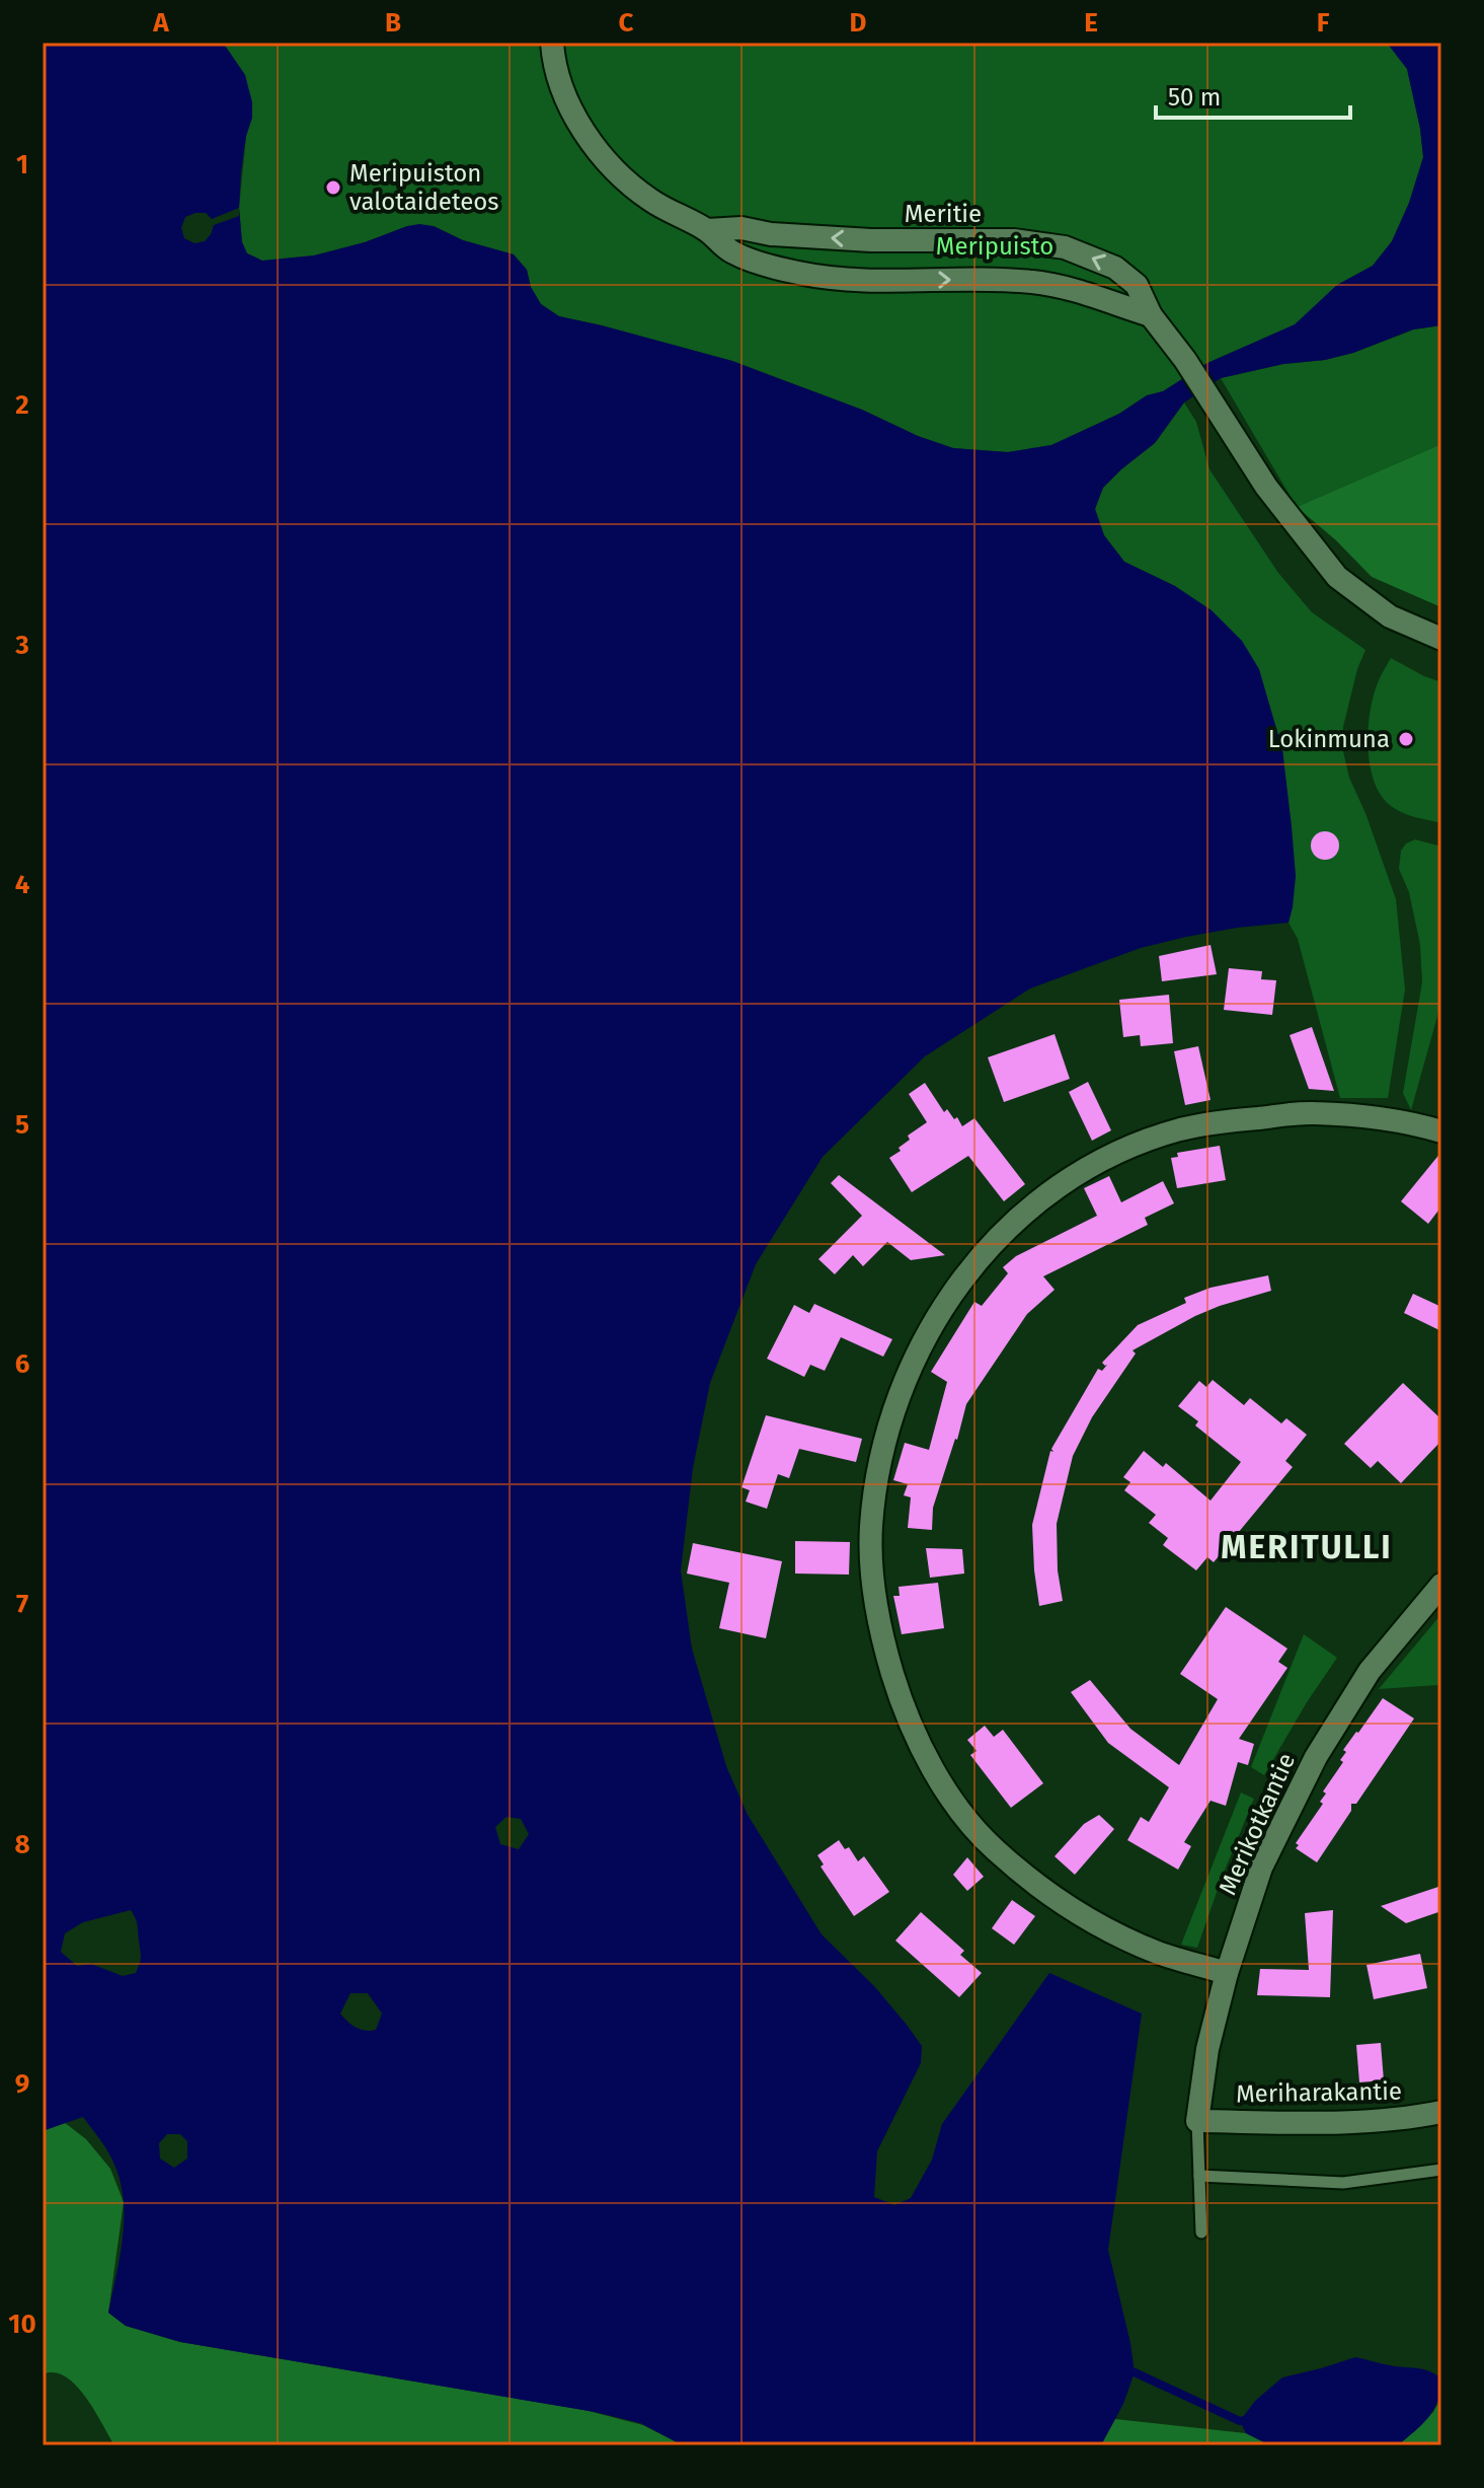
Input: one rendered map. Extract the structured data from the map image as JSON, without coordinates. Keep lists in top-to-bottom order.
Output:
{
  "streets": {
    "street": ["Meritie", "Merikotkantie", "Meriharakantie"]
  },
  "crossings": [
    ["Merikotkantie", "Meriharakantie"]
  ],
  "districts": ["MERITULLI"],
  "parks": ["Meripuisto"],
  "places": ["Meripuiston valotaideteos", "Lokinmuna"],
  "scale_bar": "50 m",
  "grid": {
    "columns": [
      "A",
      "B",
      "C",
      "D",
      "E",
      "F"
    ],
    "rows": [
      "1",
      "2",
      "3",
      "4",
      "5",
      "6",
      "7",
      "8",
      "9",
      "10"
    ]
  }
}
